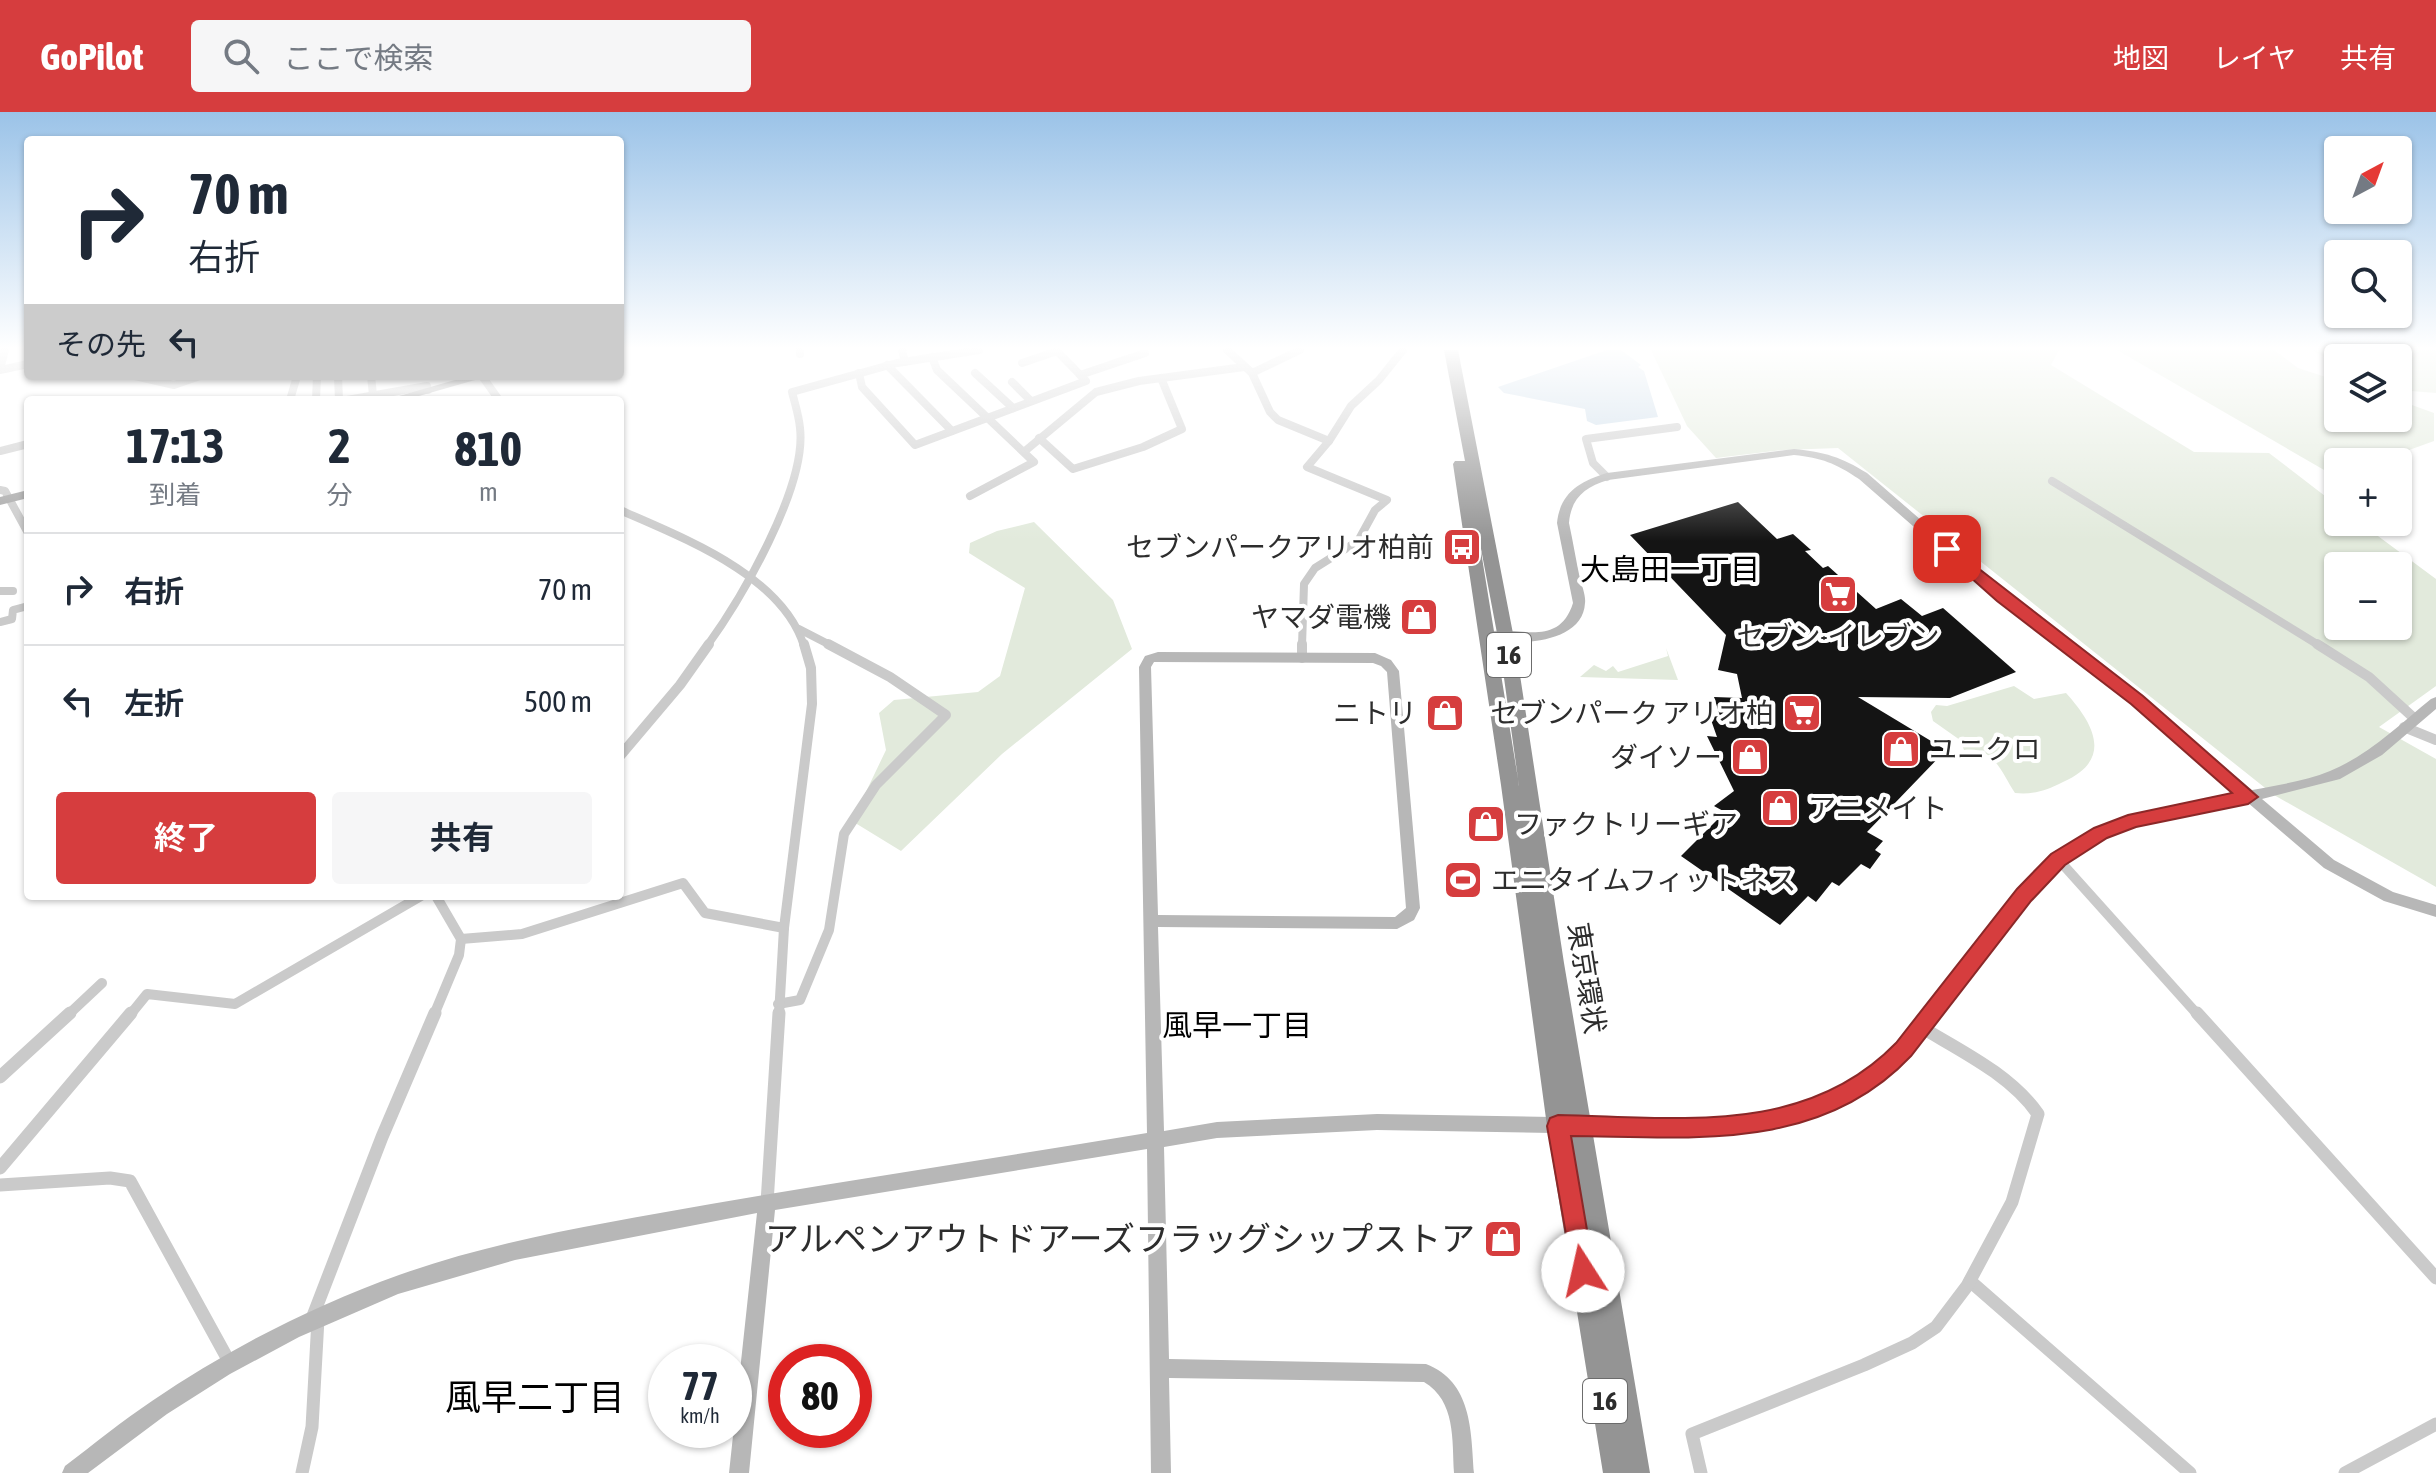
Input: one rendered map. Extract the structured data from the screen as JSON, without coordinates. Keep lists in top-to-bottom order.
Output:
{
  "streets": {
    "highway": ["16", "東京環状"]
  },
  "districts": ["大島田一丁目", "風早一丁目", "風早二丁目"],
  "places": {
    "bus stop": ["セブンパークアリオ柏前"],
    "supermarket": ["セブン-イレブン", "セブンパーク アリオ柏"],
    "shop": [
      "ヤマダ電機",
      "ニトリ",
      "ユニクロ",
      "ダイソー",
      "アニメイト",
      "ファクトリーギア",
      "アルペンアウトドアーズフラッグシップストア"
    ],
    "sports": ["エニタイムフィットネス"]
  },
  "north": "top right",
  "page": {
    "header": "GoPilot",
    "search": "ここで検索",
    "nav": ["地図", "レイヤ", "共有"],
    "map_buttons": ["+", "−"],
    "turn": ["70 m", "右折"],
    "then": "その先",
    "eta": [
      "17:13",
      "到着",
      "2",
      "分",
      "810",
      "m"
    ],
    "list": [
      {
        "name": "右折",
        "value": "70 m"
      },
      {
        "name": "左折",
        "value": "500 m"
      }
    ],
    "buttons": ["終了", "共有"],
    "speed": "77 km/h",
    "limit": "80"
  }
}
